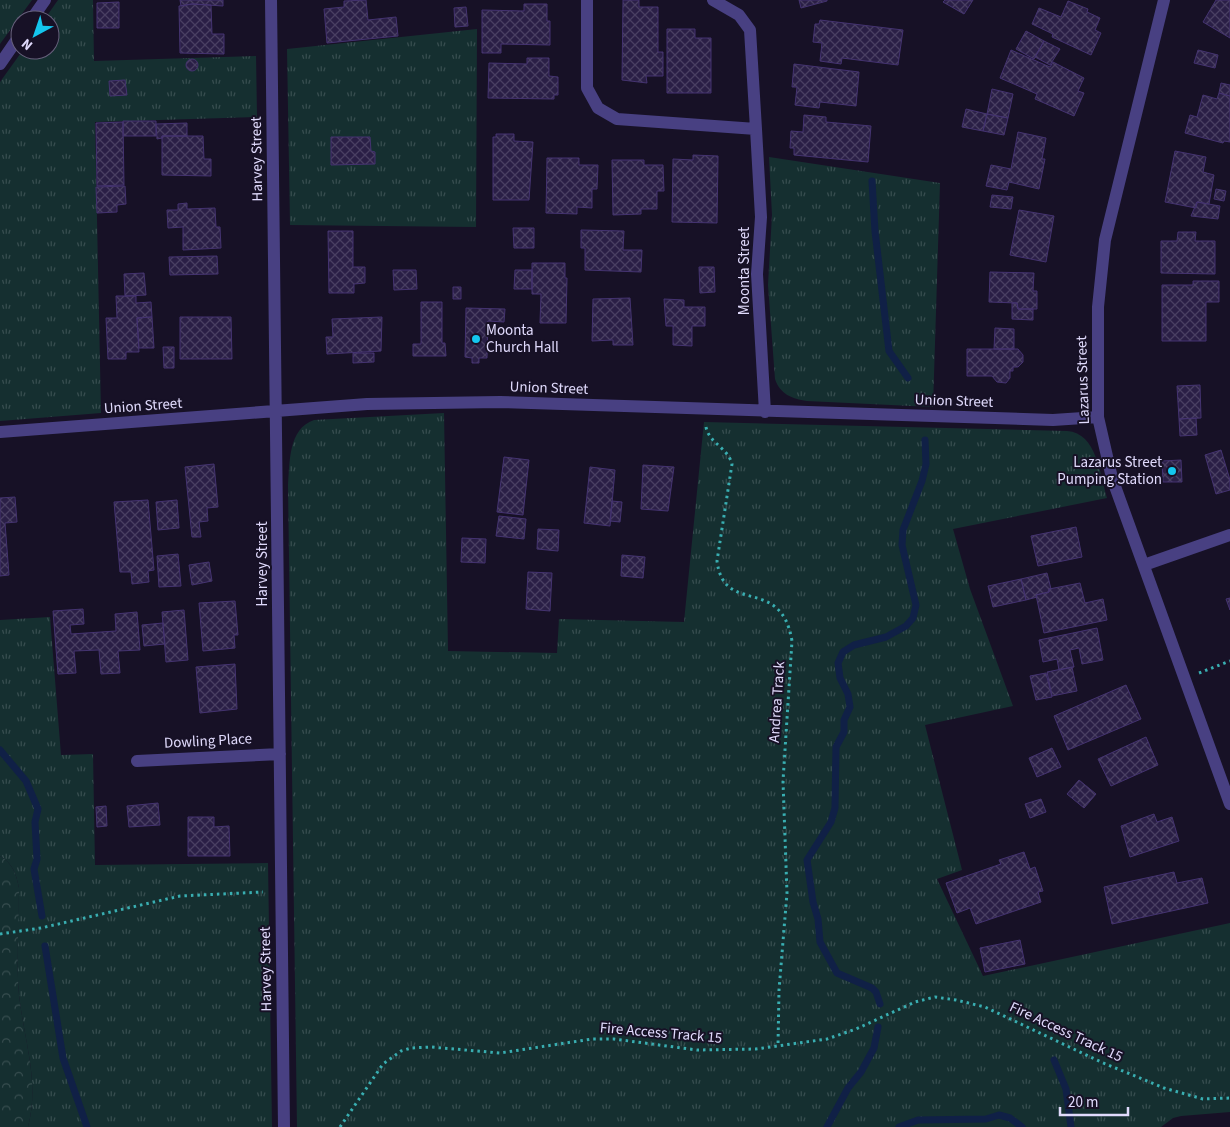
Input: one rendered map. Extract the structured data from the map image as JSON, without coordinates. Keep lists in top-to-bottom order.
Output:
{
  "streets": {
    "street": [
      "Harvey Street",
      "Moonta Street",
      "Lazarus Street",
      "Union Street",
      "Dowling Place"
    ],
    "path": ["Andrea Track", "Fire Access Track 15"]
  },
  "crossings": [
    ["Harvey Street", "Union Street"],
    ["Harvey Street", "Dowling Place"],
    ["Moonta Street", "Union Street"],
    ["Lazarus Street", "Union Street"],
    ["Union Street", "Andrea Track"],
    ["Andrea Track", "Fire Access Track 15"]
  ],
  "places": ["Moonta Church Hall", "Lazarus Street Pumping Station"],
  "scale_bar": "20 m",
  "north": "bottom left"
}
